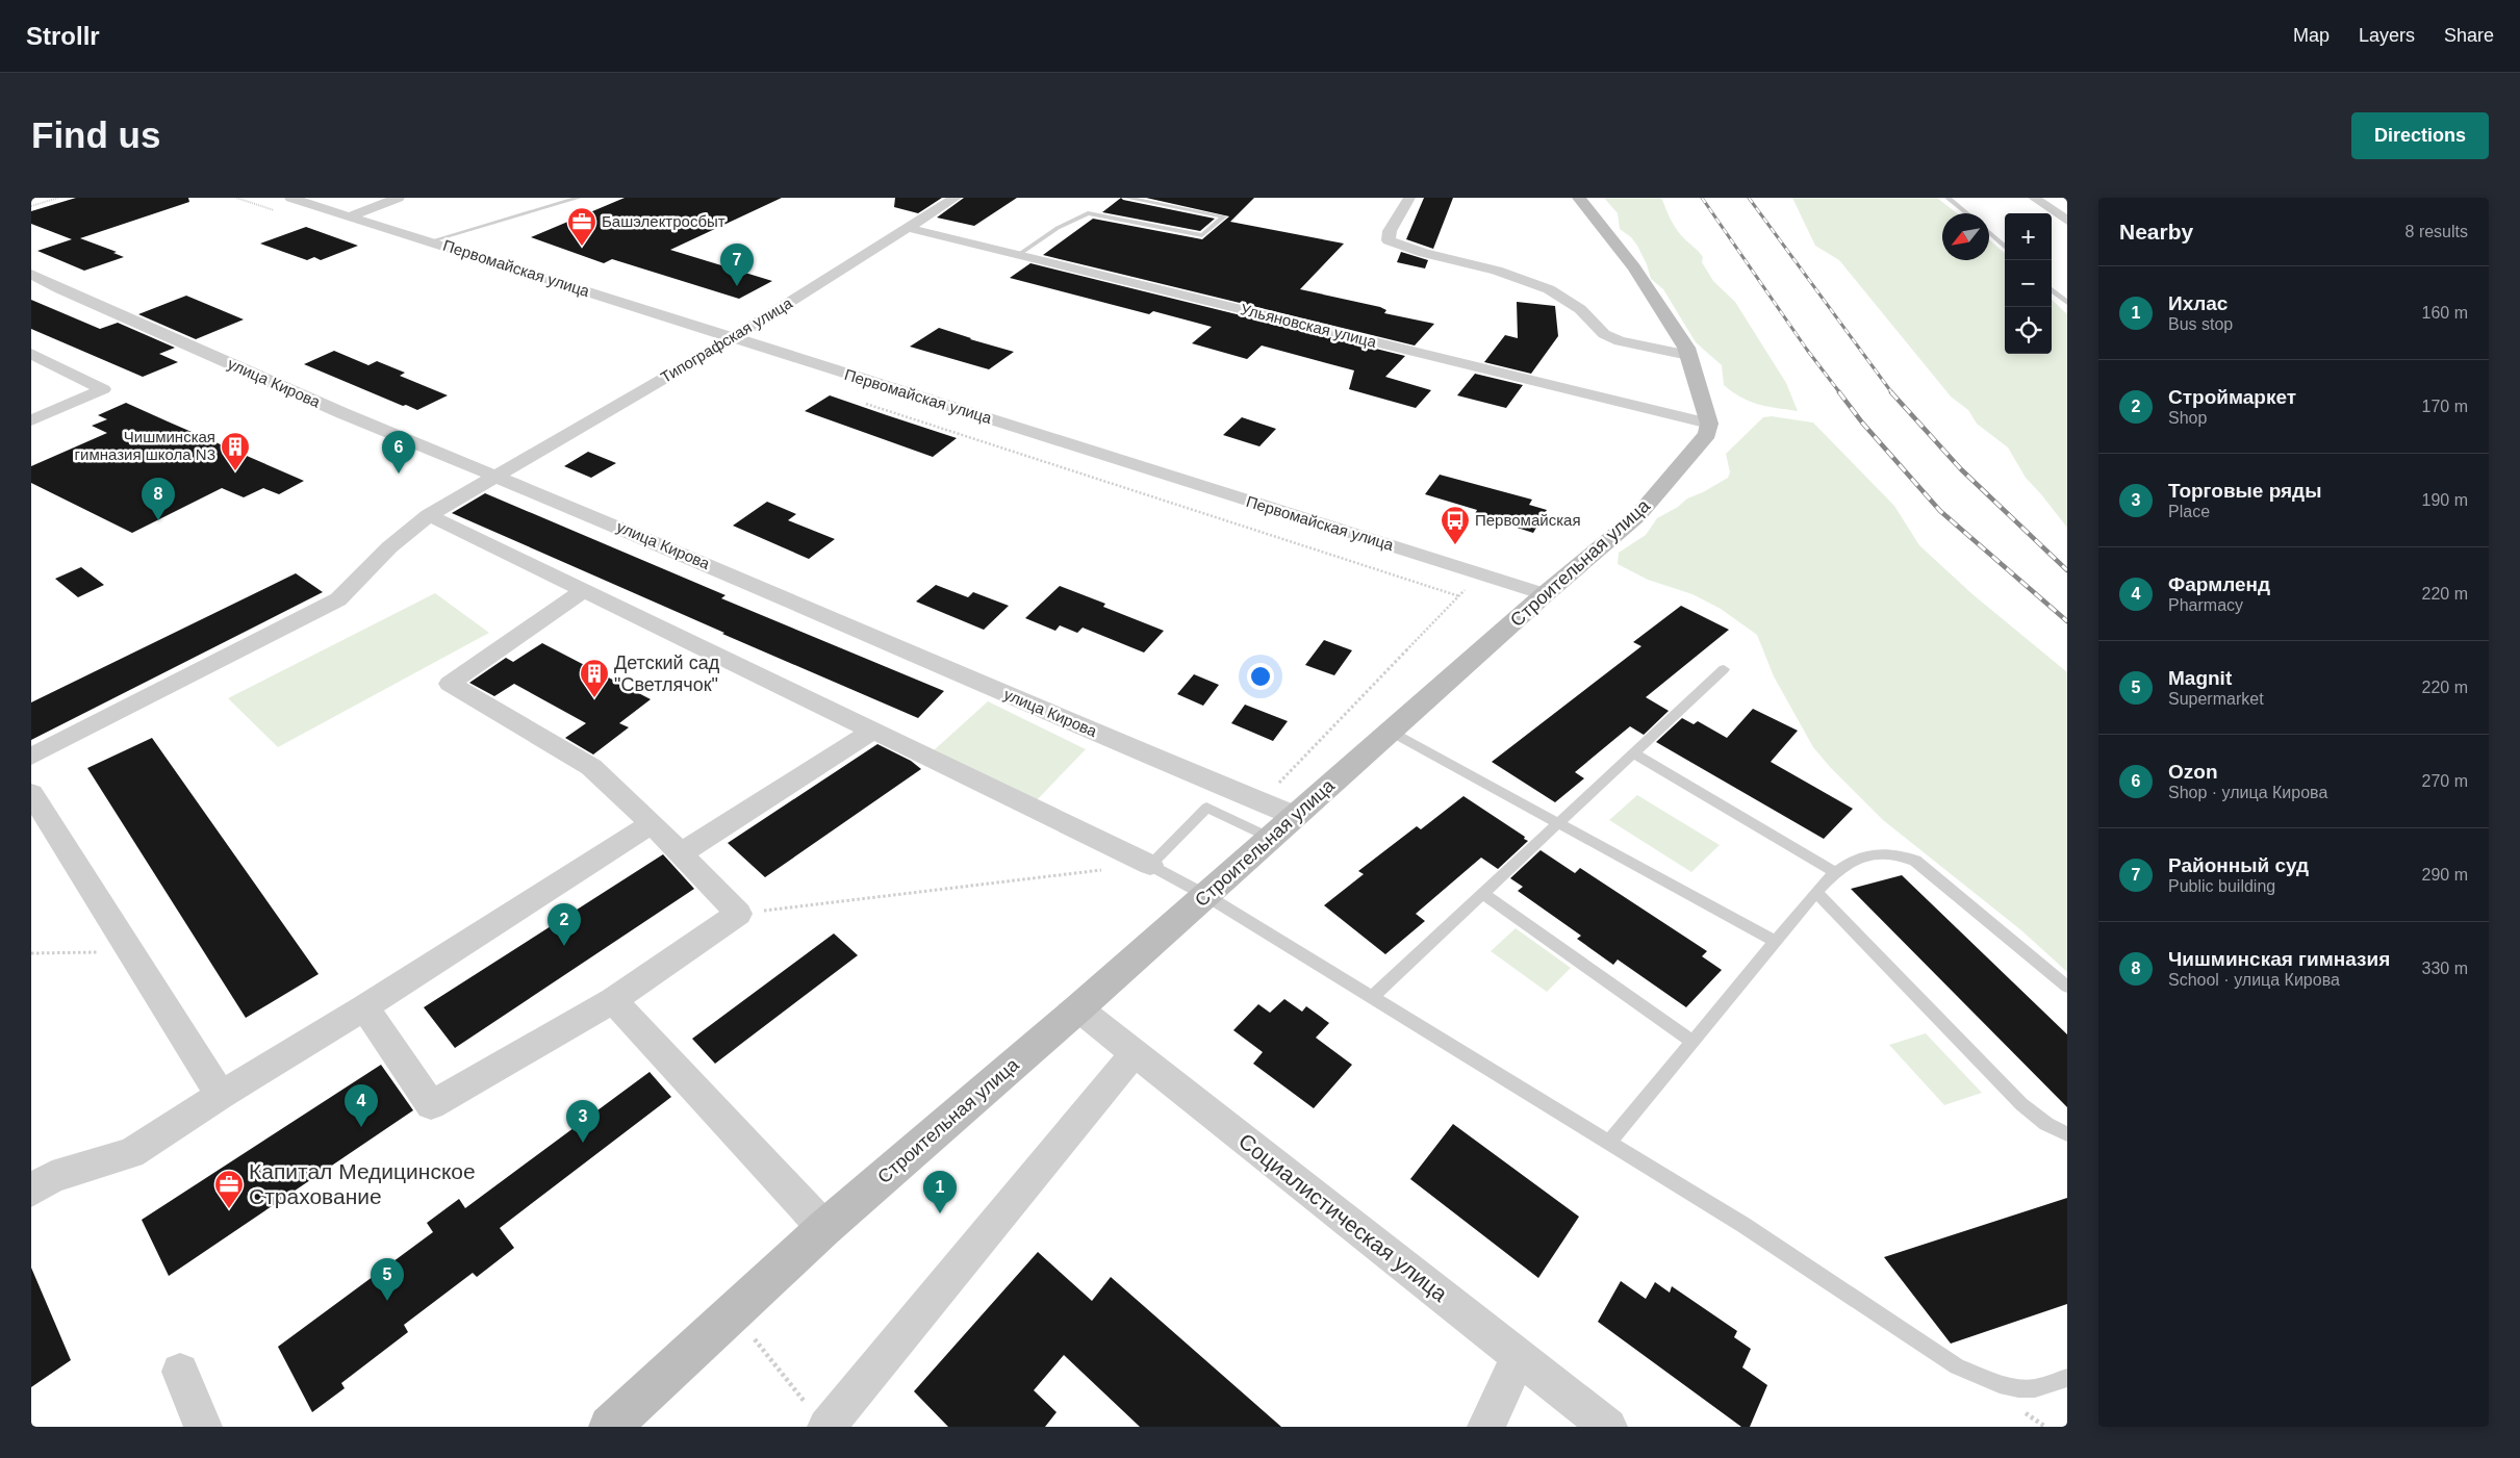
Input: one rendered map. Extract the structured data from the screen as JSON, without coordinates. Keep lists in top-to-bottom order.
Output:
{
  "streets": {
    "street": [
      "Первомайская улица",
      "Ульяновская улица",
      "Типографская улица",
      "улица Кирова",
      "Строительная улица",
      "Социалистическая улица"
    ]
  },
  "crossings": [
    ["Первомайская улица", "Типографская улица"],
    ["Первомайская улица", "Строительная улица"],
    ["Ульяновская улица", "Типографская улица"],
    ["Ульяновская улица", "Строительная улица"],
    ["Типографская улица", "улица Кирова"],
    ["улица Кирова", "Строительная улица"],
    ["Строительная улица", "Социалистическая улица"]
  ],
  "places": {
    "office": ["Башэлектросбыт", "Капитал Медицинское Страхование"],
    "building": ["Чишминская гимназия школа N3", "Детский сад \"Светлячок\""],
    "bus stop": ["Первомайская"]
  },
  "north": "bottom left",
  "page": {
    "header": "Strollr",
    "nav": ["Map", "Layers", "Share"],
    "buttons": "Directions",
    "title": "Find us",
    "heading": ["Nearby", "8 results"],
    "map_buttons": ["+", "−"],
    "pins": [
      "7",
      "6",
      "8",
      "2",
      "4",
      "3",
      "1",
      "5"
    ],
    "list": [
      {
        "mark": "1",
        "name": "Ихлас",
        "note": "Bus stop",
        "value": "160 m"
      },
      {
        "mark": "2",
        "name": "Строймаркет",
        "note": "Shop",
        "value": "170 m"
      },
      {
        "mark": "3",
        "name": "Торговые ряды",
        "note": "Place",
        "value": "190 m"
      },
      {
        "mark": "4",
        "name": "Фармленд",
        "note": "Pharmacy",
        "value": "220 m"
      },
      {
        "mark": "5",
        "name": "Magnit",
        "note": "Supermarket",
        "value": "220 m"
      },
      {
        "mark": "6",
        "name": "Ozon",
        "note": "Shop · улица Кирова",
        "value": "270 m"
      },
      {
        "mark": "7",
        "name": "Районный суд",
        "note": "Public building",
        "value": "290 m"
      },
      {
        "mark": "8",
        "name": "Чишминская гимназия",
        "note": "School · улица Кирова",
        "value": "330 m"
      }
    ]
  }
}
